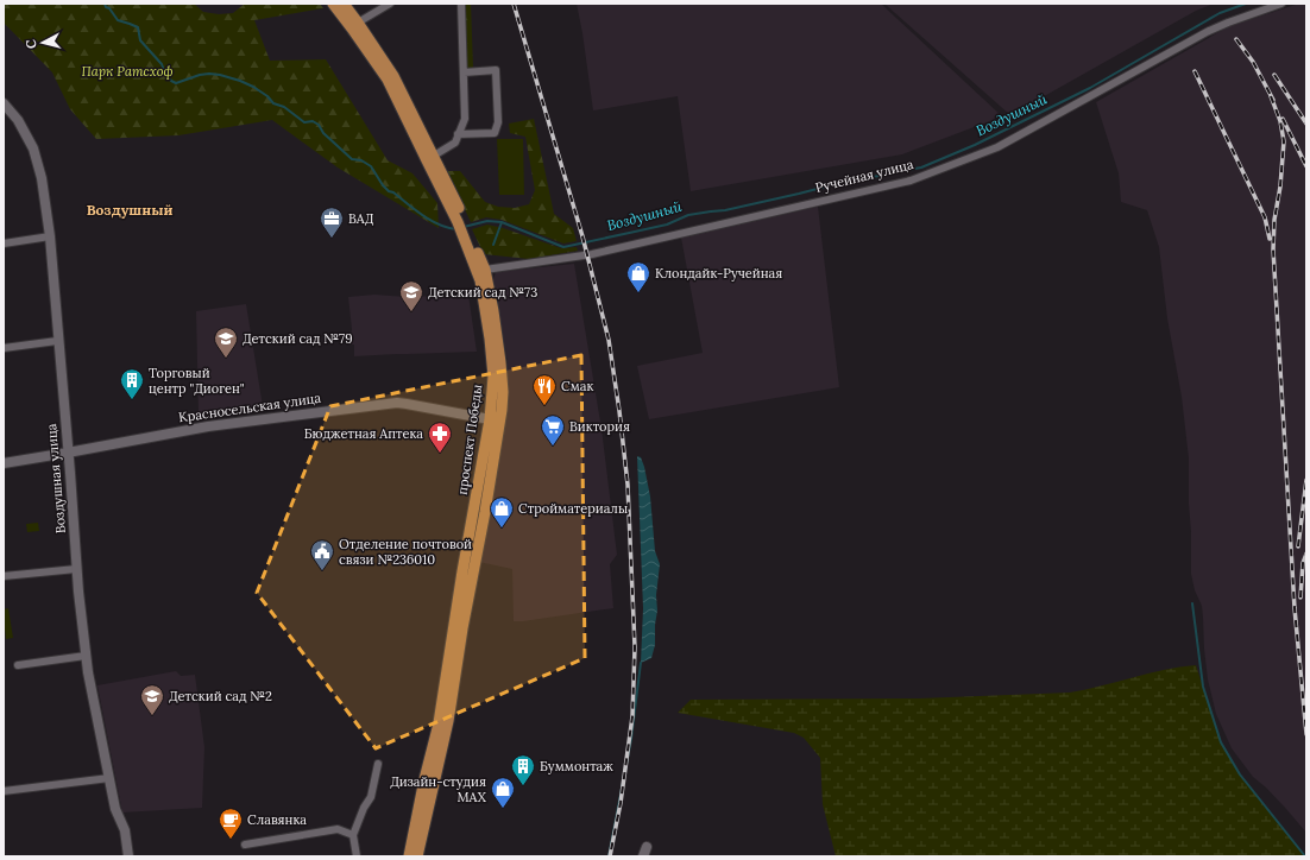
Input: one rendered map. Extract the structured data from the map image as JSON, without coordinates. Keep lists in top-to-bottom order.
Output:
{
  "streets": {
    "main road": ["проспект Победы"],
    "street": ["Ручейная улица", "Красносельская улица", "Воздушная улица"]
  },
  "crossings": [
    ["Ручейная улица", "проспект Победы"],
    ["Красносельская улица", "проспект Победы"],
    ["Красносельская улица", "Воздушная улица"]
  ],
  "districts": ["Воздушный"],
  "water": ["Воздушный"],
  "parks": ["Парк Ратсхоф"],
  "places": {
    "office": ["ВАД"],
    "shop": ["Клондайк-Ручейная", "Стройматериалы", "Дизайн-студия МAX"],
    "school or university": ["Детский сад №73", "Детский сад №79", "Детский сад №2"],
    "building": ["Торговый центр \"Диоген\"", "Буммонтаж"],
    "restaurant": ["Смак"],
    "supermarket": ["Виктория"],
    "pharmacy": ["Бюджетная Аптека"],
    "public building": ["Отделение почтовой связи №236010"],
    "cafe": ["Славянка"]
  },
  "north": "left"
}
